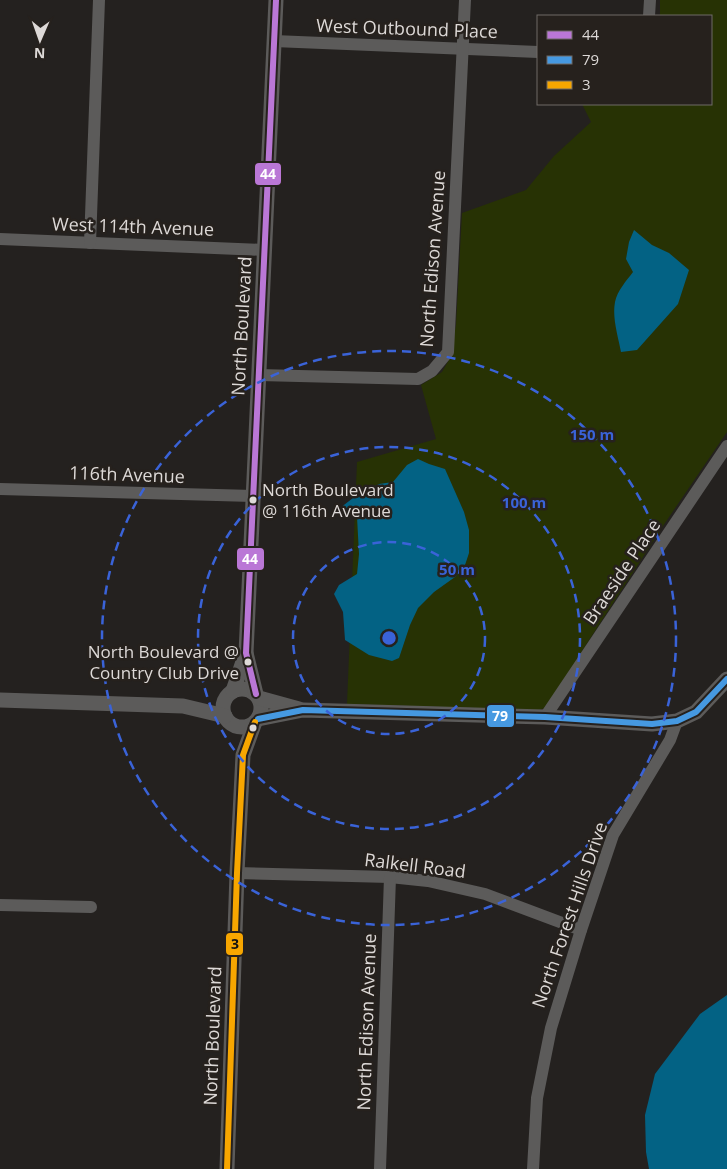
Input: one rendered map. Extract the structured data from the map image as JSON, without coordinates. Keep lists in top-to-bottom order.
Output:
{
  "streets": {
    "street": [
      "West Outbound Place",
      "West 114th Avenue",
      "North Edison Avenue",
      "North Boulevard",
      "116th Avenue",
      "Braeside Place",
      "Ralkell Road",
      "North Forest Hills Drive"
    ]
  },
  "crossings": [
    ["West Outbound Place", "North Edison Avenue"],
    ["West Outbound Place", "North Boulevard"],
    ["West 114th Avenue", "North Boulevard"],
    ["North Edison Avenue", "North Boulevard"],
    ["North Edison Avenue", "Ralkell Road"],
    ["North Boulevard", "116th Avenue"],
    ["North Boulevard", "Ralkell Road"],
    ["Ralkell Road", "North Forest Hills Drive"]
  ],
  "places": ["North Boulevard @ 116th Avenue", "North Boulevard @ Country Club Drive"],
  "lines": ["transit line 44", "transit line 79", "transit line 3"],
  "legend": ["44", "79", "3"],
  "north": "bottom",
  "rings": ["150 m", "100 m", "50 m"]
}
